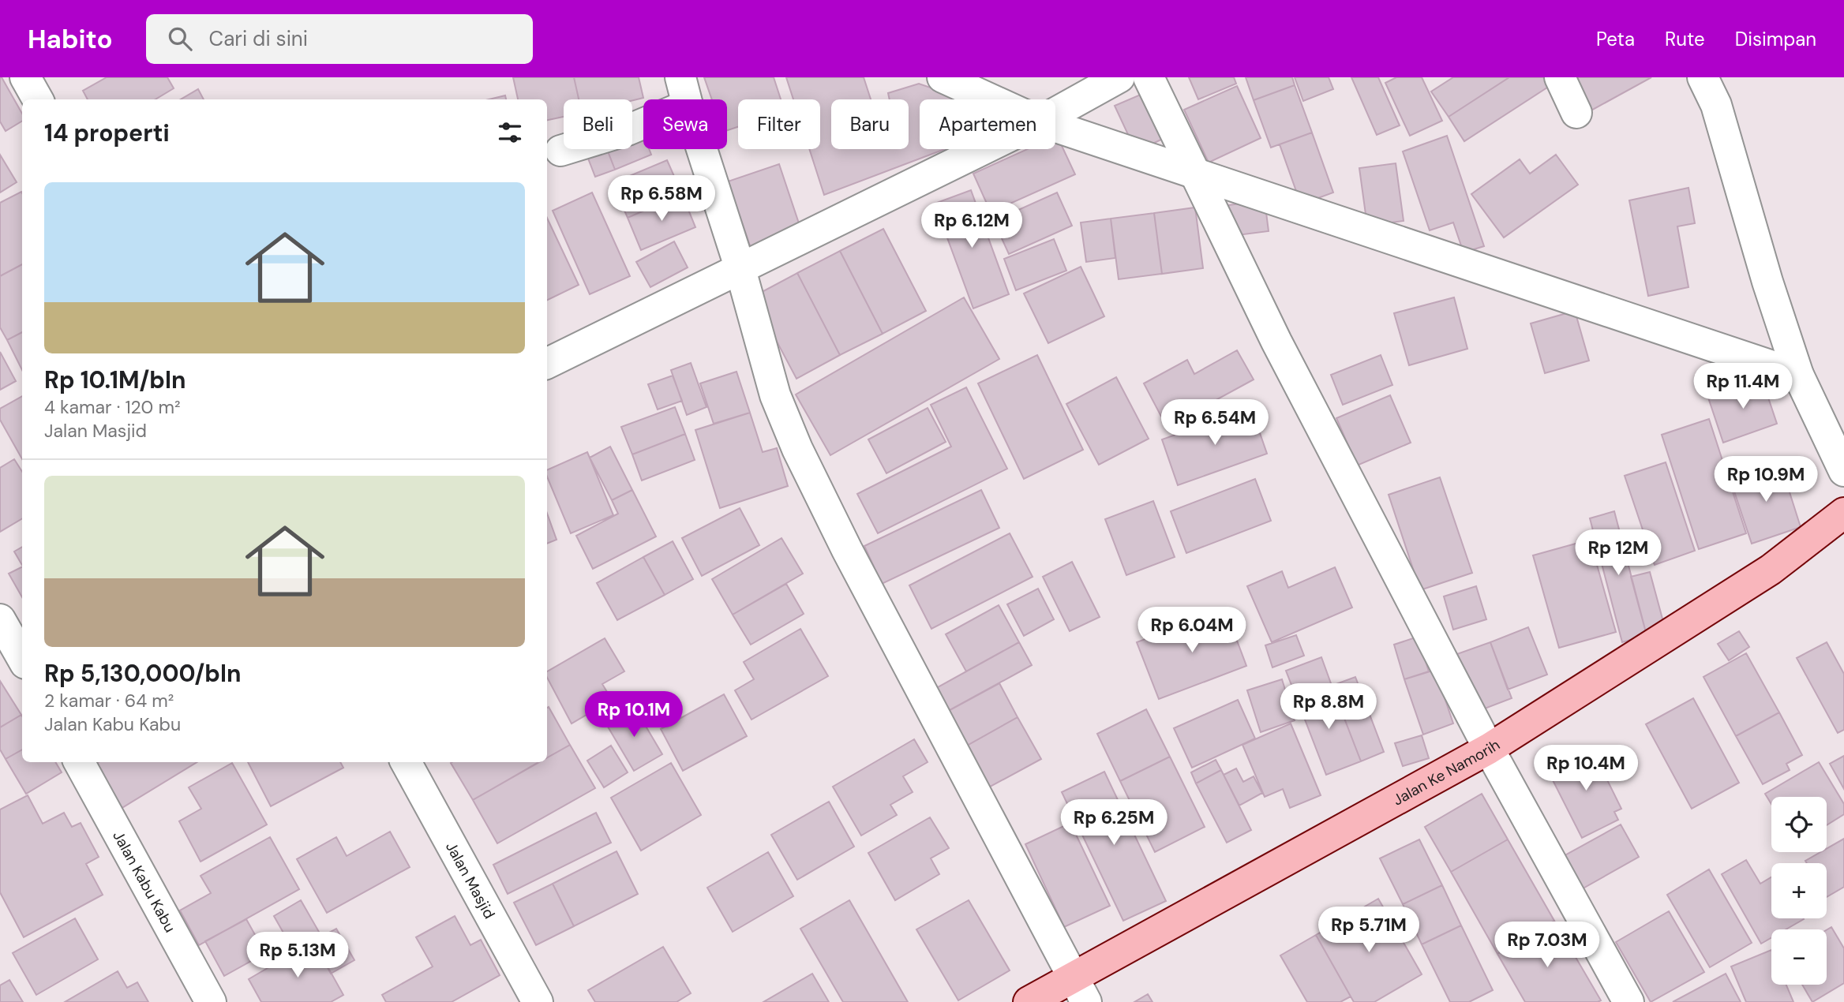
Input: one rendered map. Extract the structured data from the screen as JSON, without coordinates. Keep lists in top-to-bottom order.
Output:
{
  "streets": {
    "street": ["Jalan Ke Namorih", "Jalan Kabu Kabu", "Jalan Masjid"]
  },
  "page": {
    "header": "Habito",
    "search": "Cari di sini",
    "nav": ["Peta", "Rute", "Disimpan"],
    "chip": [
      "Beli",
      "Sewa",
      "Filter",
      "Baru",
      "Apartemen"
    ],
    "heading": "14 properti",
    "list": [
      {
        "name": "Rp 10.1M/bln",
        "note": "4 kamar · 120 m² · Jalan Masjid"
      },
      {
        "name": "Rp 5,130,000/bln",
        "note": "2 kamar · 64 m² · Jalan Kabu Kabu"
      }
    ],
    "price": [
      "Rp 6.58M",
      "Rp 6.12M",
      "Rp 11.4M",
      "Rp 6.54M",
      "Rp 10.9M",
      "Rp 12M",
      "Rp 6.04M",
      "Rp 8.8M",
      "Rp 10.1M",
      "Rp 10.4M",
      "Rp 6.25M",
      "Rp 5.71M",
      "Rp 7.03M",
      "Rp 5.13M"
    ],
    "map_buttons": ["+", "−"]
  }
}
